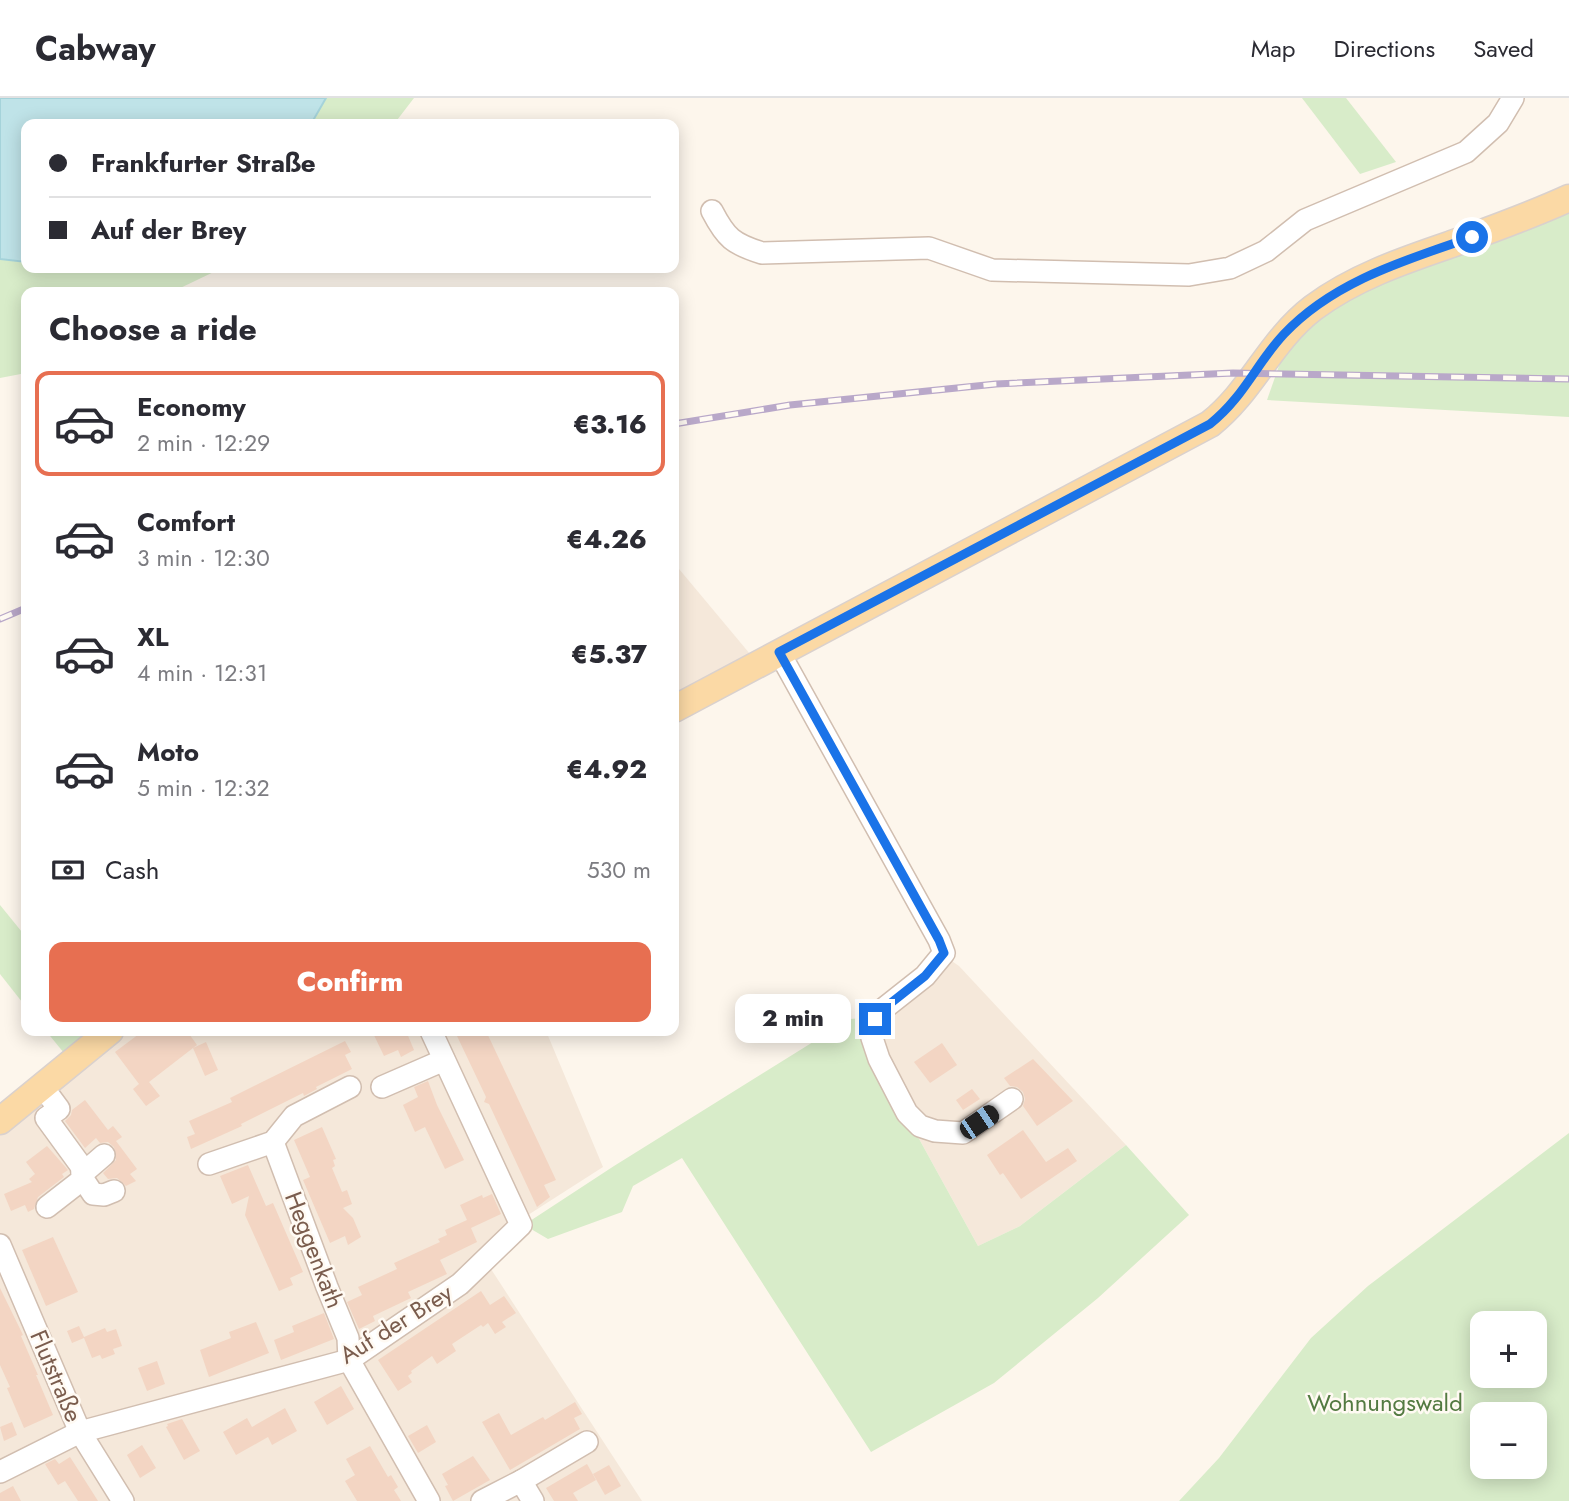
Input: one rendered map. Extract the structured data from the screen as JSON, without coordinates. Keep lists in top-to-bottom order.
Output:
{
  "streets": {
    "street": ["Heggenkath", "Auf der Brey", "Flutstraße"]
  },
  "crossings": [
    ["Heggenkath", "Auf der Brey"],
    ["Auf der Brey", "Flutstraße"]
  ],
  "parks": ["Wohnungswald"],
  "page": {
    "header": "Cabway",
    "nav": ["Map", "Directions", "Saved"],
    "banner": ["Frankfurter Straße", "Auf der Brey"],
    "heading": "Choose a ride",
    "list": [
      {
        "name": "Economy",
        "note": "2 min · 12:29",
        "value": "€3.16"
      },
      {
        "name": "Comfort",
        "note": "3 min · 12:30",
        "value": "€4.26"
      },
      {
        "name": "XL",
        "note": "4 min · 12:31",
        "value": "€5.37"
      },
      {
        "name": "Moto",
        "note": "5 min · 12:32",
        "value": "€4.92"
      }
    ],
    "pay": ["Cash", "530 m"],
    "buttons": "Confirm",
    "bubble": "2 min",
    "map_buttons": ["+", "−"]
  }
}
